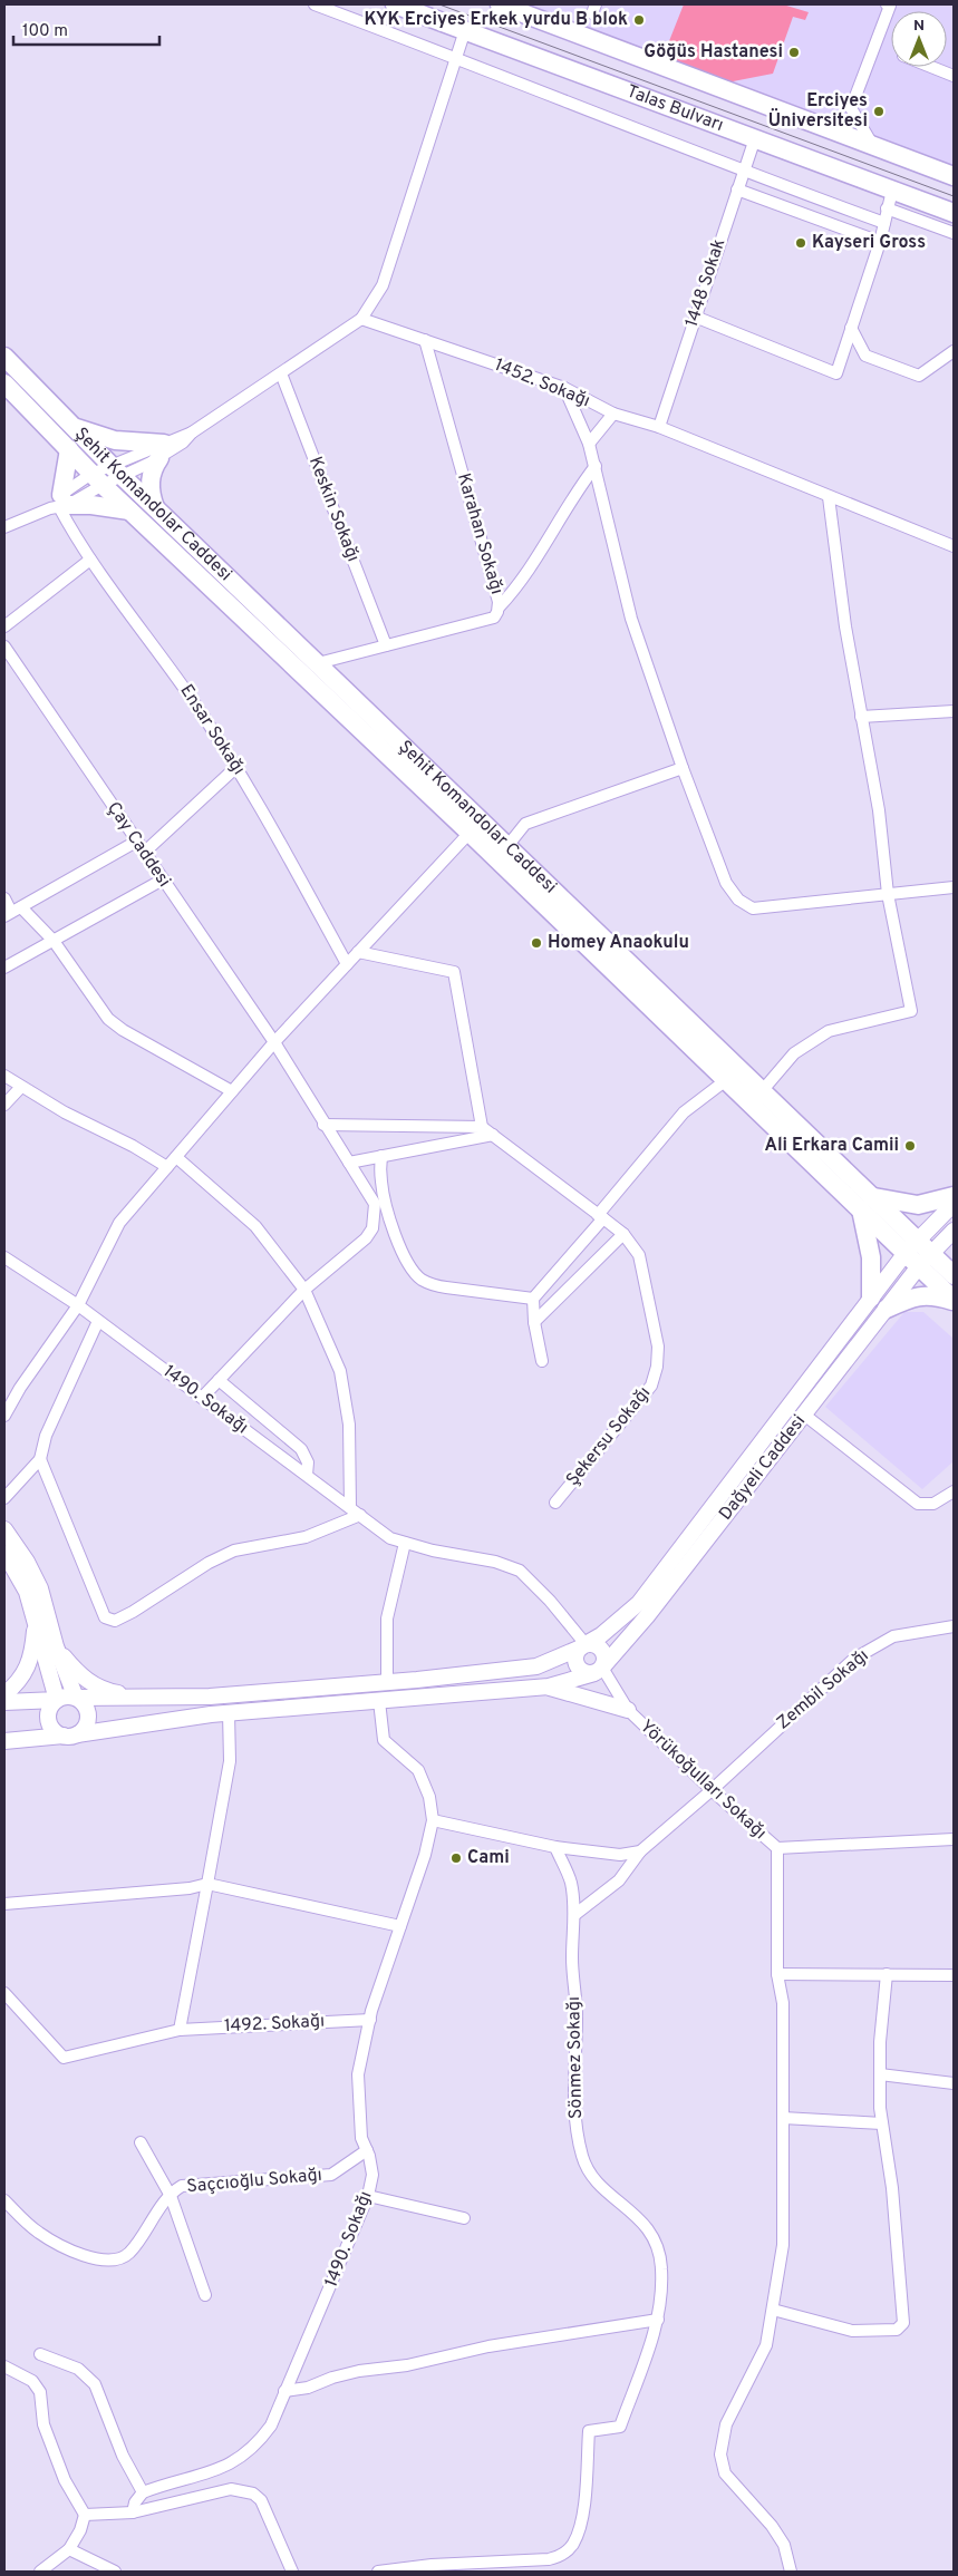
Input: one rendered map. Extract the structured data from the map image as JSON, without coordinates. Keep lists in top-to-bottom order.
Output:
{
  "streets": {
    "main road": ["Talas Bulvarı", "Şehit Komandolar Caddesi"],
    "street": [
      "1448 Sokak",
      "1452. Sokağı",
      "Keskin Sokağı",
      "Karahan Sokağı",
      "Ensar Sokağı",
      "Çay Caddesi",
      "1490. Sokağı",
      "Şekersu Sokağı",
      "Dağyeli Caddesi",
      "Zembil Sokağı",
      "Yörükoğulları Sokağı",
      "1492. Sokağı",
      "Sönmez Sokağı",
      "Saçcıoğlu Sokağı"
    ]
  },
  "crossings": [
    ["Talas Bulvarı", "1448 Sokak"],
    ["1448 Sokak", "1452. Sokağı"],
    ["1452. Sokağı", "Karahan Sokağı"],
    ["Şehit Komandolar Caddesi", "Karahan Sokağı"],
    ["Şehit Komandolar Caddesi", "Dağyeli Caddesi"],
    ["Keskin Sokağı", "Karahan Sokağı"],
    ["Çay Caddesi", "1490. Sokağı"],
    ["1490. Sokağı", "Dağyeli Caddesi"],
    ["1490. Sokağı", "Yörükoğulları Sokağı"],
    ["1490. Sokağı", "1492. Sokağı"],
    ["1490. Sokağı", "Saçcıoğlu Sokağı"],
    ["Dağyeli Caddesi", "Yörükoğulları Sokağı"],
    ["Zembil Sokağı", "Yörükoğulları Sokağı"],
    ["Zembil Sokağı", "Sönmez Sokağı"]
  ],
  "places": [
    "KYK Erciyes Erkek yurdu B blok",
    "Göğüs Hastanesi",
    "Erciyes Üniversitesi",
    "Kayseri Gross",
    "Homey Anaokulu",
    "Ali Erkara Camii",
    "Cami"
  ],
  "scale_bar": "100 m",
  "north": "top"
}
